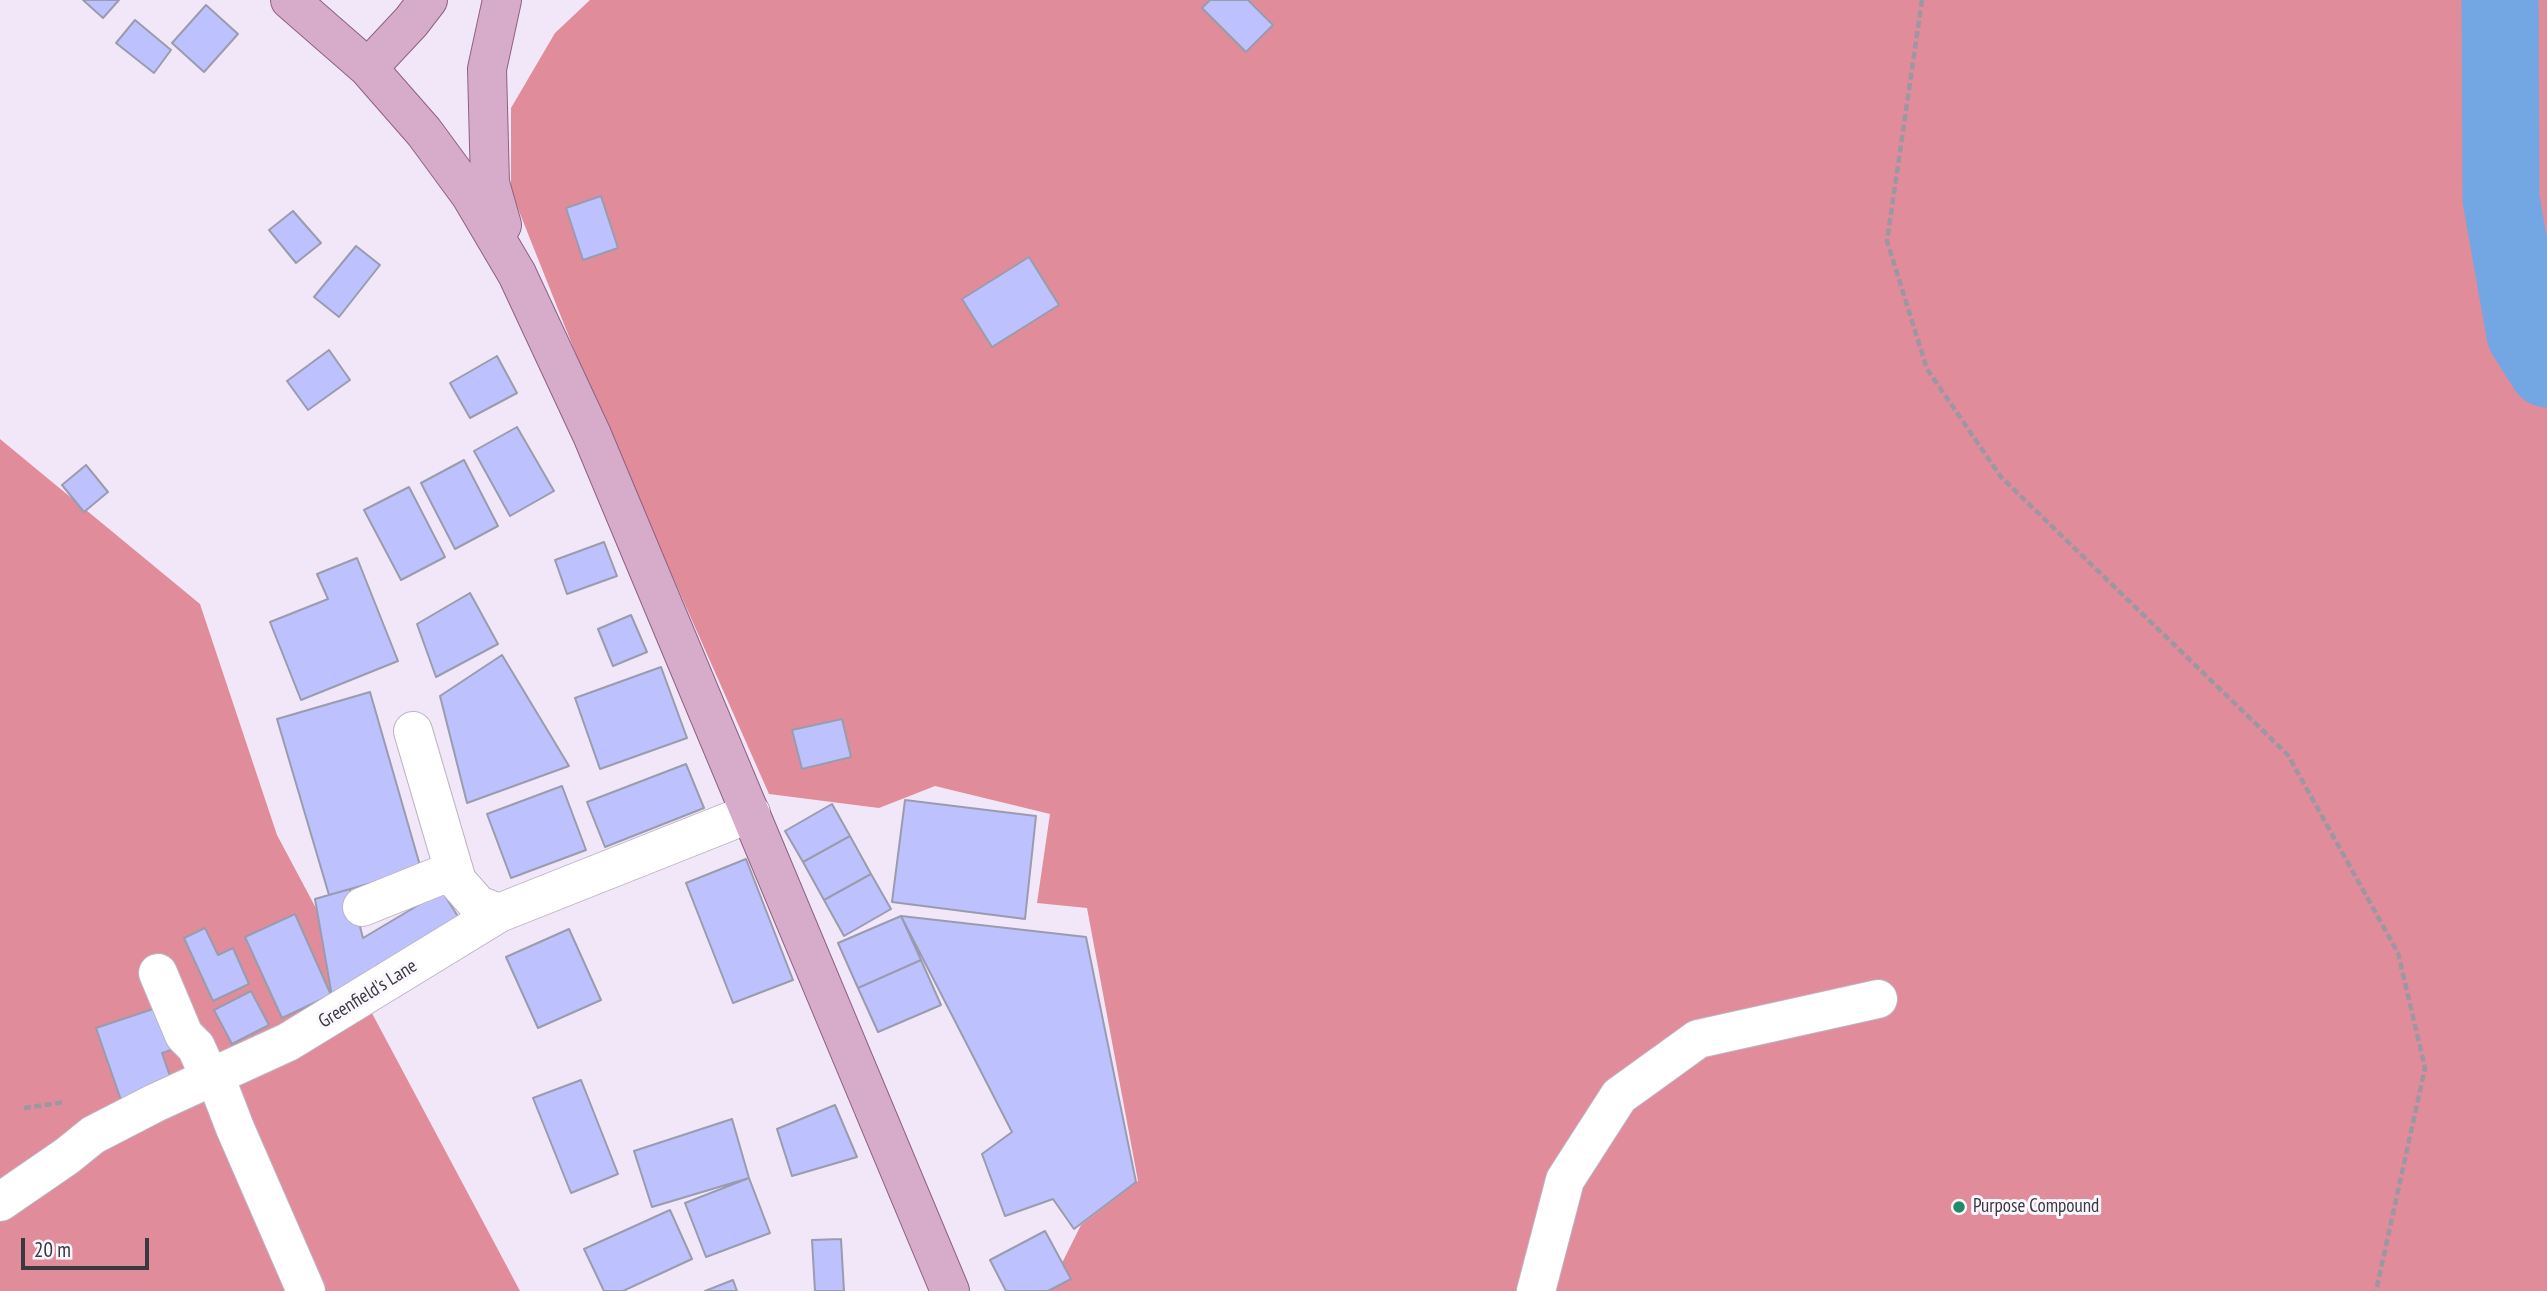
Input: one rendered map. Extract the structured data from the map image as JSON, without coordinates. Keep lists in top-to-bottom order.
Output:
{
  "streets": {
    "street": ["Greenfield's Lane"]
  },
  "places": ["Purpose Compound"],
  "scale_bar": "20 m"
}
